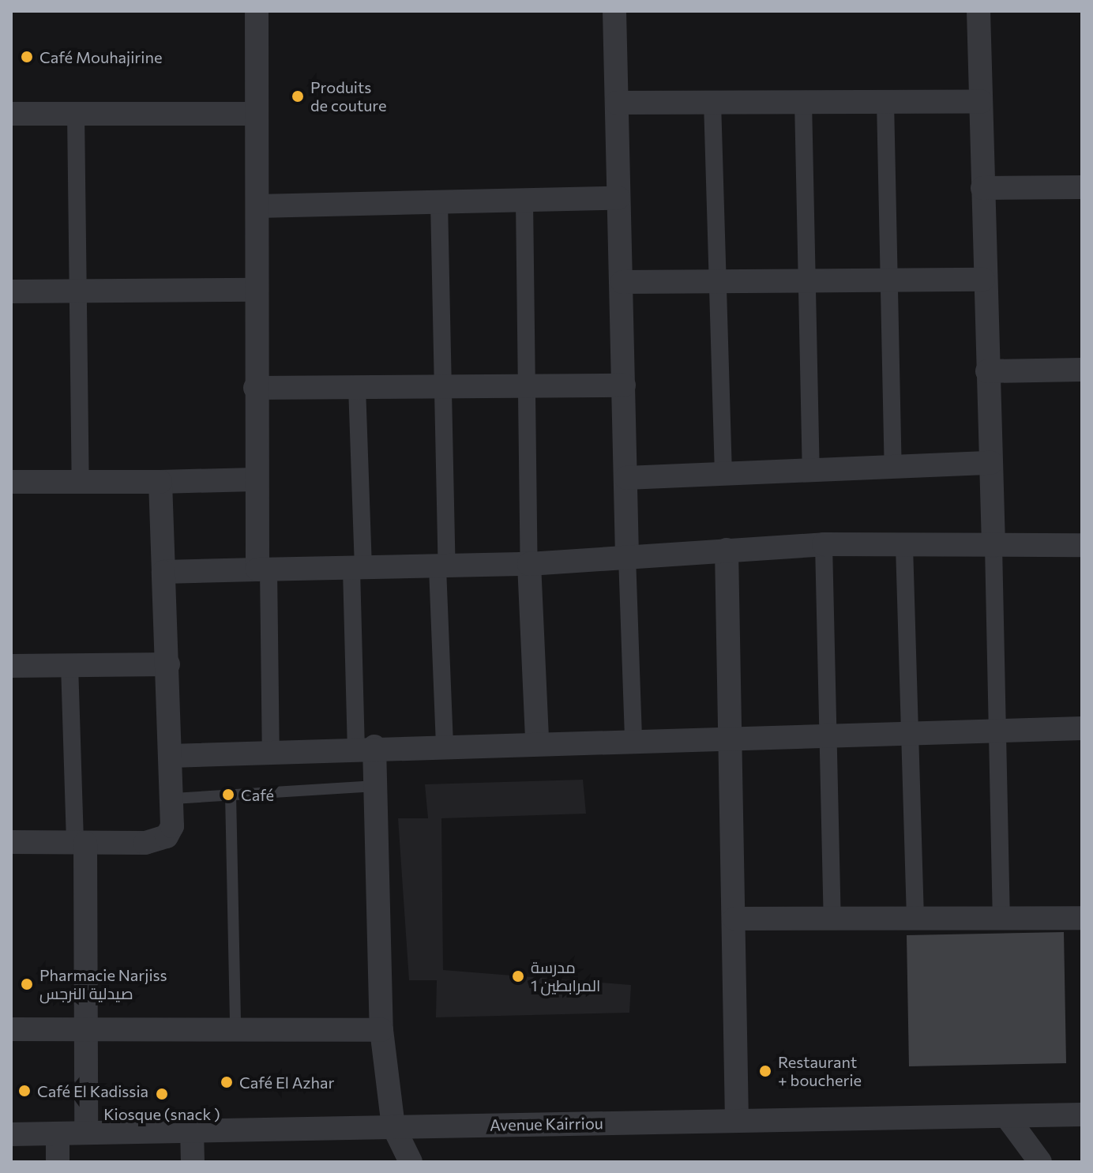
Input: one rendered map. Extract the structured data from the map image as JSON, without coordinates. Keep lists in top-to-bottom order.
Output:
{
  "streets": {
    "street": ["Avenue Kairriou"]
  },
  "places": [
    "Café Mouhajirine",
    "Produits de couture",
    "Café",
    "مدرسة المرابطين 1",
    "Pharmacie Narjiss صيدلية النرجس",
    "Restaurant + boucherie",
    "Café El Azhar",
    "Café El Kadissia",
    "Kiosque (snack )"
  ]
}
